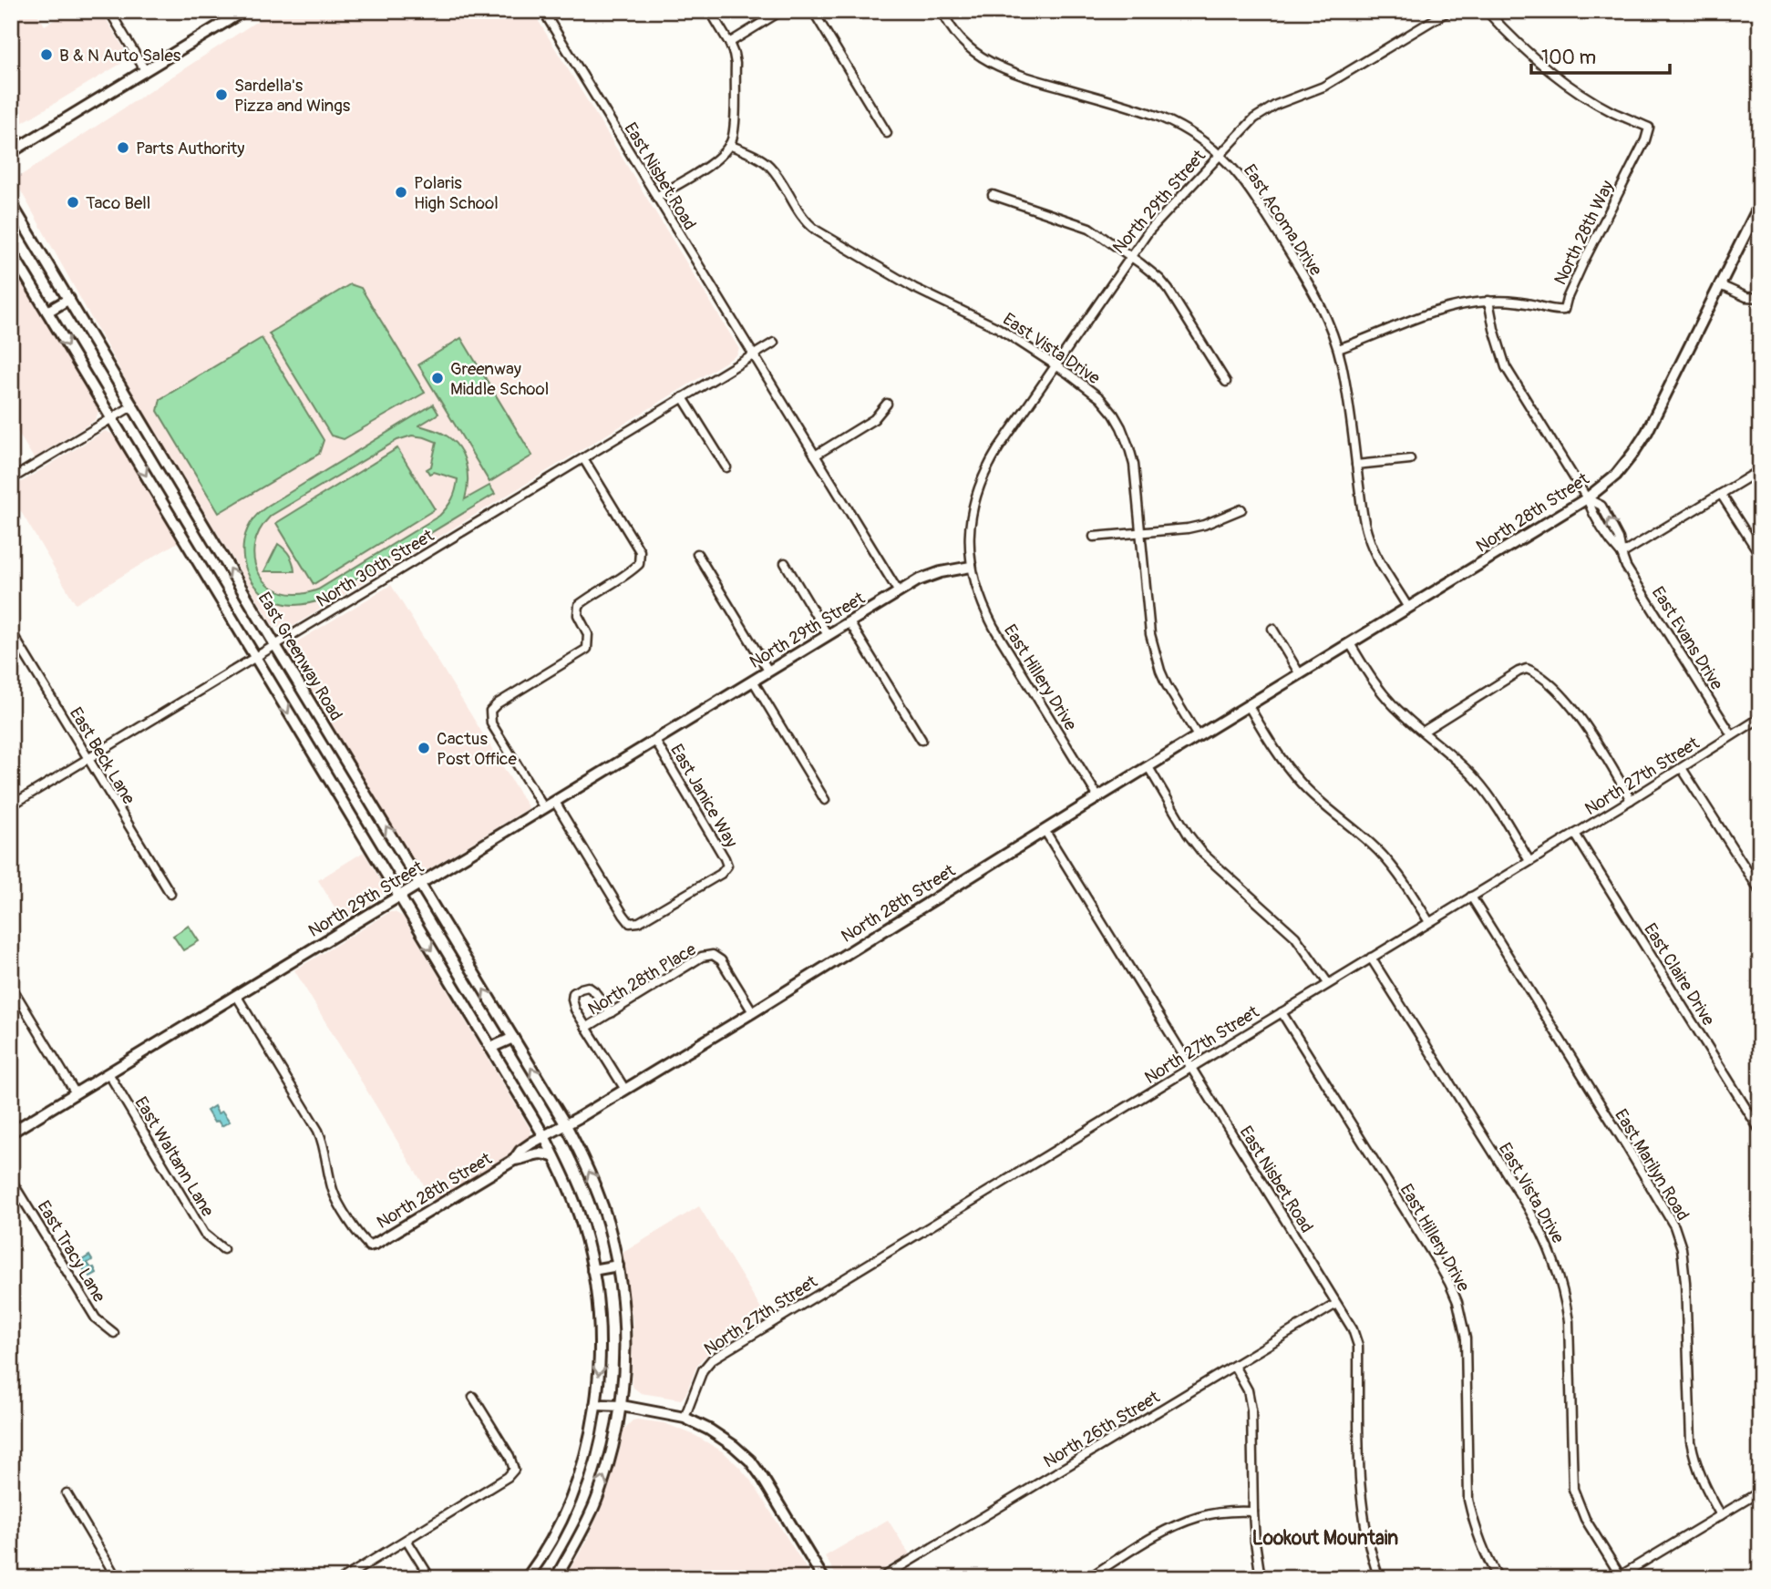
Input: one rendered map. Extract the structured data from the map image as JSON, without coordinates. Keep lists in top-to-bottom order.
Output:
{
  "streets": {
    "main road": ["North 29th Street", "North 28th Street", "East Greenway Road"],
    "street": [
      "East Nisbet Road",
      "East Acoma Drive",
      "North 28th Way",
      "East Vista Drive",
      "North 30th Street",
      "East Evans Drive",
      "East Hillery Drive",
      "East Beck Lane",
      "North 27th Street",
      "East Janice Way",
      "East Claire Drive",
      "North 28th Place",
      "East Waltann Lane",
      "East Marilyn Road",
      "East Tracy Lane",
      "North 26th Street"
    ]
  },
  "crossings": [
    ["East Nisbet Road", "North 29th Street"],
    ["East Nisbet Road", "North 28th Street"],
    ["East Nisbet Road", "North 30th Street"],
    ["East Nisbet Road", "North 27th Street"],
    ["East Nisbet Road", "North 26th Street"],
    ["North 29th Street", "East Acoma Drive"],
    ["North 29th Street", "East Vista Drive"],
    ["North 29th Street", "East Greenway Road"],
    ["North 29th Street", "East Hillery Drive"],
    ["North 29th Street", "East Janice Way"],
    ["North 29th Street", "East Waltann Lane"],
    ["East Acoma Drive", "North 28th Way"],
    ["East Acoma Drive", "North 28th Street"],
    ["North 28th Way", "East Evans Drive"],
    ["East Vista Drive", "North 28th Street"],
    ["East Vista Drive", "North 27th Street"],
    ["North 28th Street", "East Evans Drive"],
    ["North 28th Street", "East Greenway Road"],
    ["North 28th Street", "East Hillery Drive"],
    ["North 28th Street", "North 28th Place"],
    ["North 30th Street", "East Greenway Road"],
    ["North 30th Street", "East Beck Lane"],
    ["East Evans Drive", "North 27th Street"],
    ["East Hillery Drive", "North 27th Street"],
    ["North 27th Street", "East Claire Drive"],
    ["North 27th Street", "East Marilyn Road"]
  ],
  "districts": ["Lookout Mountain"],
  "places": [
    "B & N Auto Sales",
    "Sardella's Pizza and Wings",
    "Parts Authority",
    "Polaris High School",
    "Taco Bell",
    "Greenway Middle School",
    "Cactus Post Office"
  ],
  "scale_bar": "100 m"
}
